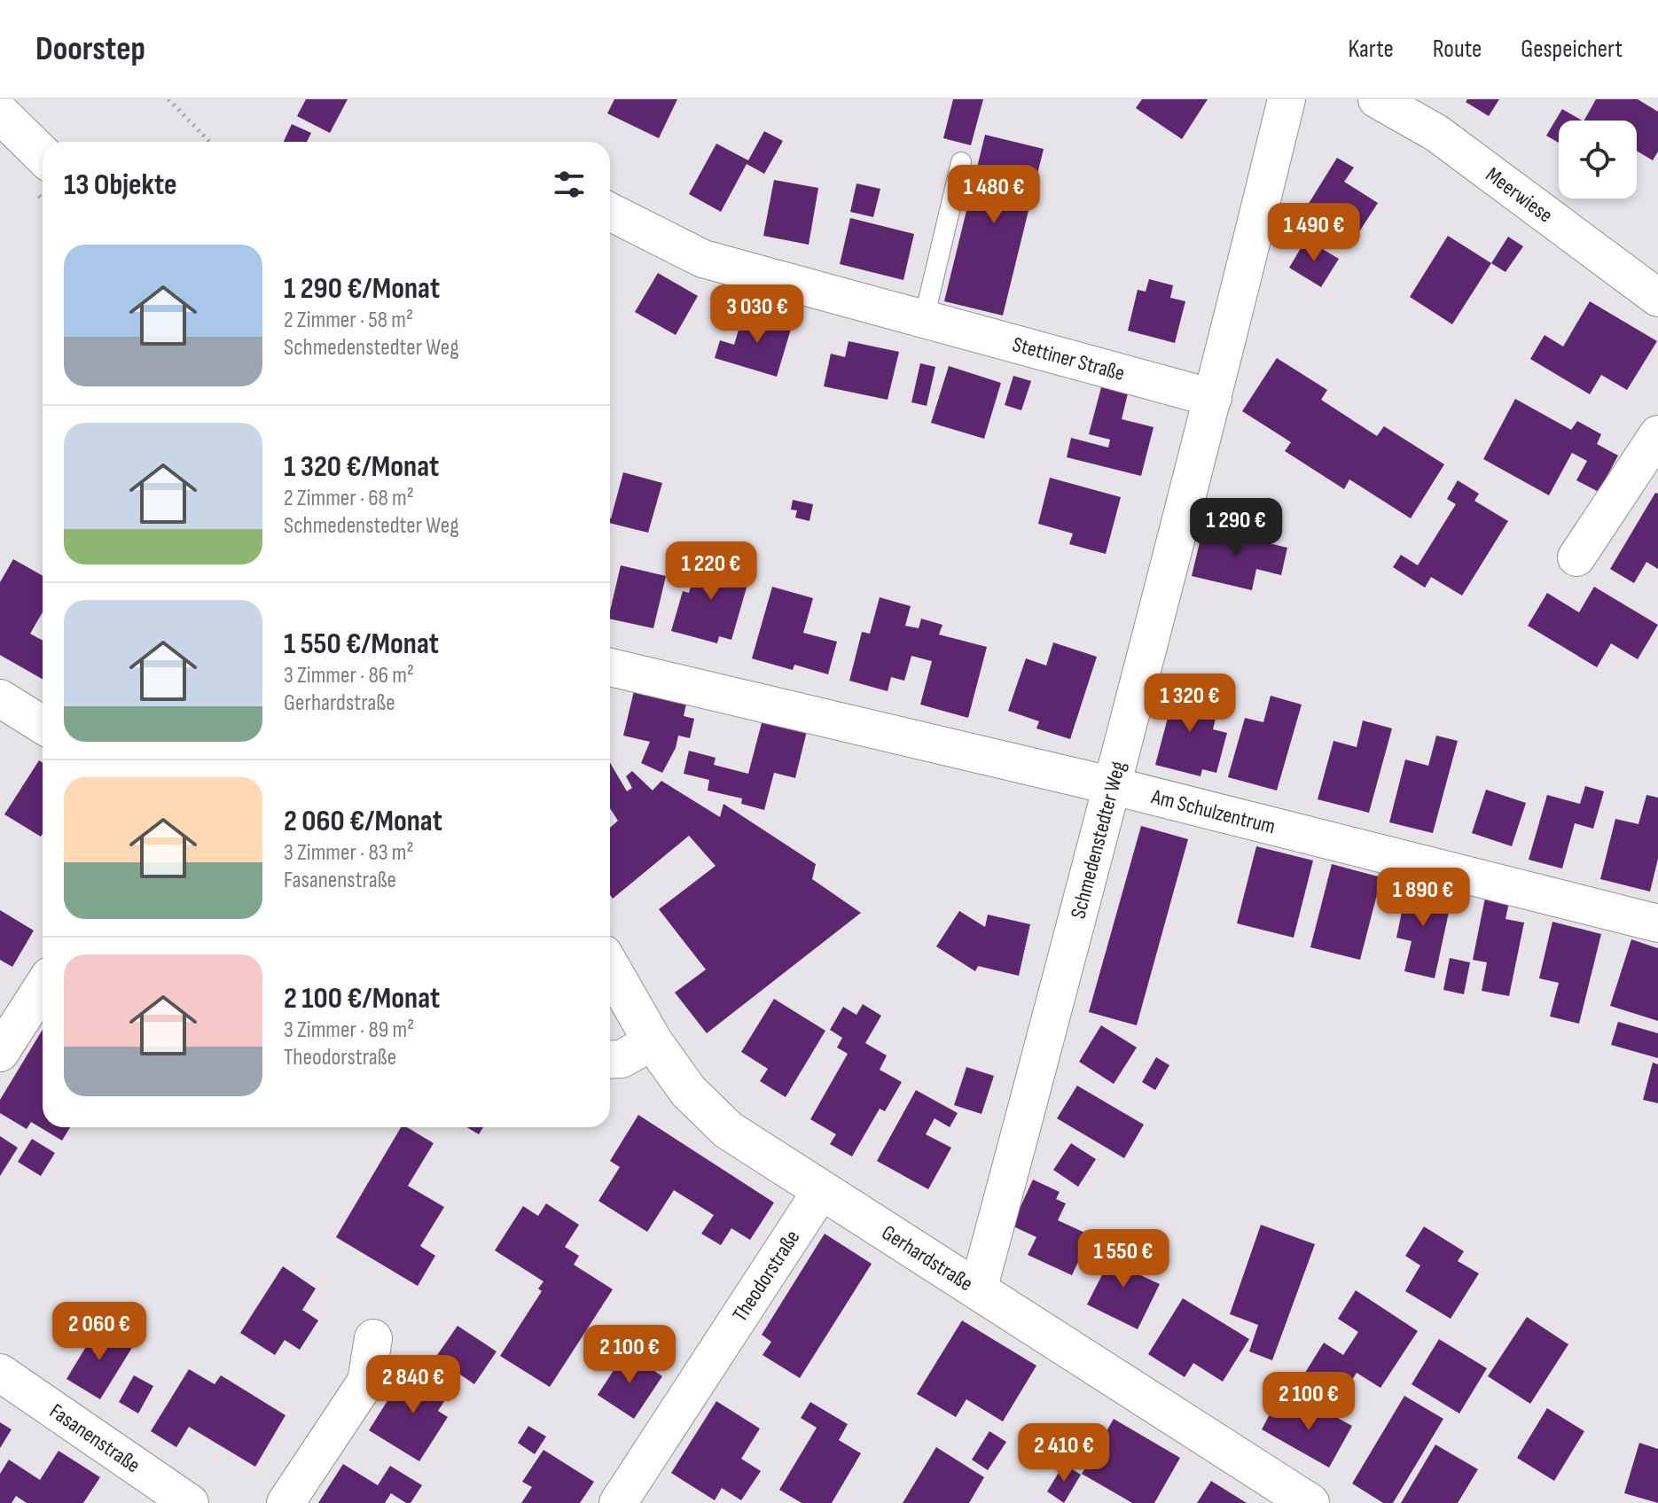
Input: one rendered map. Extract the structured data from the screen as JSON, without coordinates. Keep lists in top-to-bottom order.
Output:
{
  "streets": {
    "main road": ["Gerhardstraße"],
    "street": [
      "Meerwiese",
      "Stettiner Straße",
      "Am Schulzentrum",
      "Schmedenstedter Weg",
      "Theodorstraße",
      "Fasanenstraße"
    ]
  },
  "crossings": [
    ["Stettiner Straße", "Schmedenstedter Weg"],
    ["Am Schulzentrum", "Schmedenstedter Weg"],
    ["Schmedenstedter Weg", "Gerhardstraße"],
    ["Gerhardstraße", "Theodorstraße"]
  ],
  "page": {
    "header": "Doorstep",
    "nav": ["Karte", "Route", "Gespeichert"],
    "heading": "13 Objekte",
    "price": [
      "1 480 €",
      "1 490 €",
      "3 030 €",
      "1 290 €",
      "1 220 €",
      "1 320 €",
      "1 890 €",
      "1 550 €",
      "2 060 €",
      "2 100 €",
      "2 840 €",
      "2 100 €",
      "2 410 €"
    ],
    "list": [
      {
        "name": "1 290 €/Monat",
        "note": "2 Zimmer · 58 m² · Schmedenstedter Weg"
      },
      {
        "name": "1 320 €/Monat",
        "note": "2 Zimmer · 68 m² · Schmedenstedter Weg"
      },
      {
        "name": "1 550 €/Monat",
        "note": "3 Zimmer · 86 m² · Gerhardstraße"
      },
      {
        "name": "2 060 €/Monat",
        "note": "3 Zimmer · 83 m² · Fasanenstraße"
      },
      {
        "name": "2 100 €/Monat",
        "note": "3 Zimmer · 89 m² · Theodorstraße"
      }
    ]
  }
}
